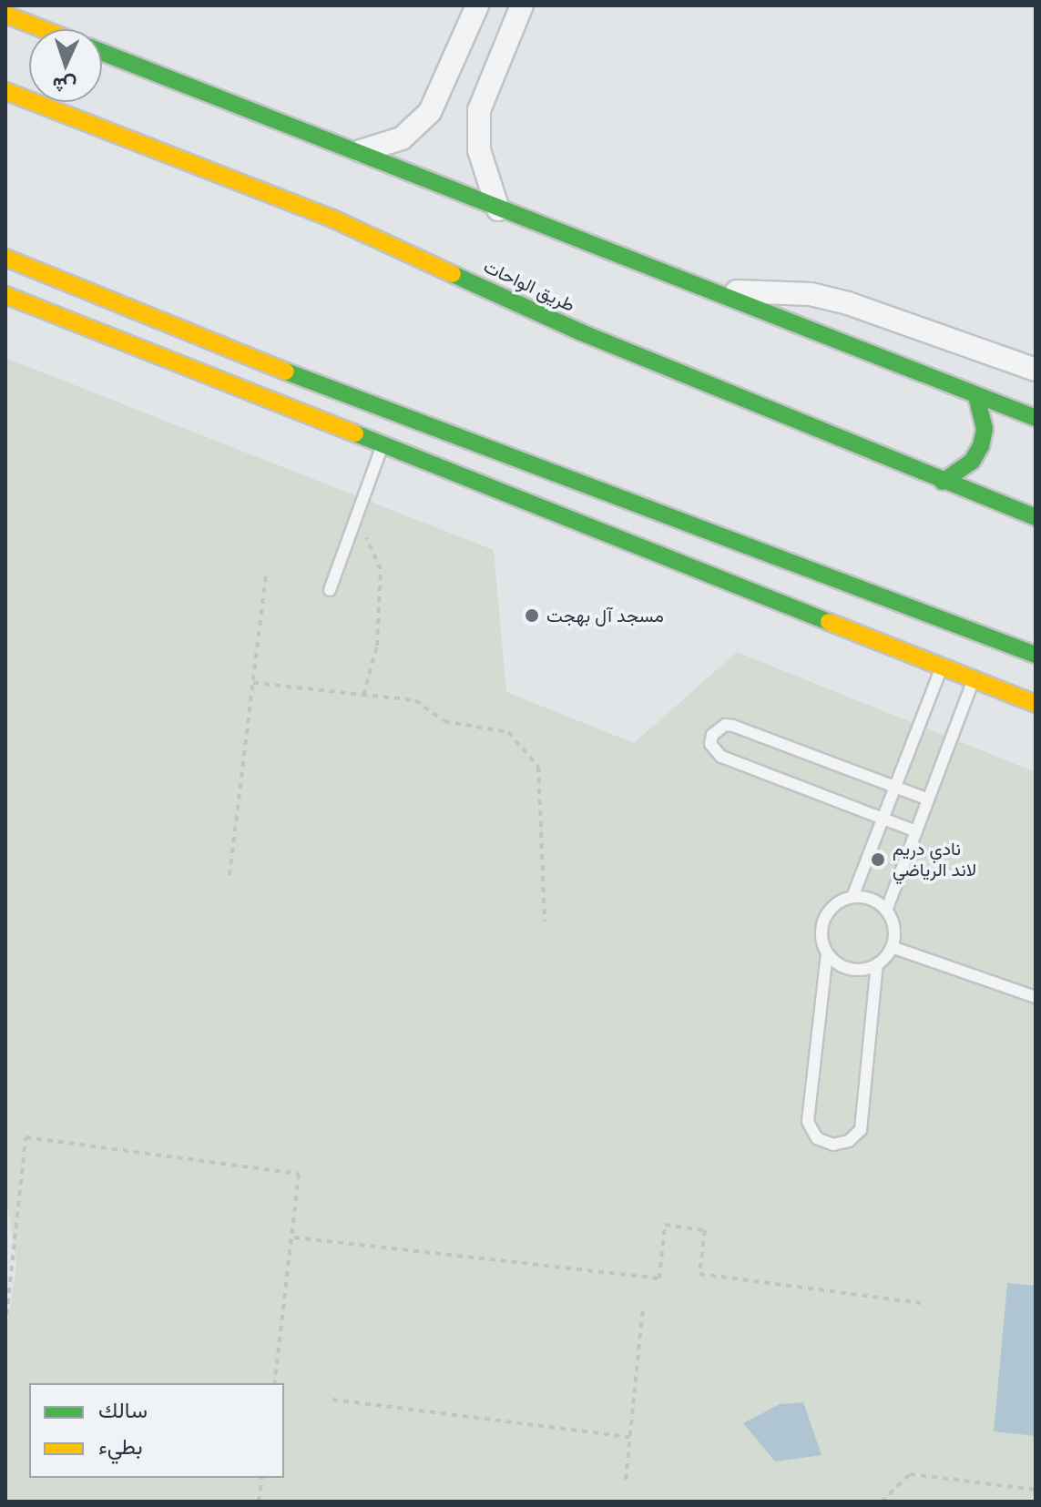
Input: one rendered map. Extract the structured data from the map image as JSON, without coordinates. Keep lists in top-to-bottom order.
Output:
{
  "streets": {
    "main road": ["طريق الواحات"]
  },
  "places": ["مسجد آل بهجت", "نادي دريم لاند الرياضي"],
  "legend": ["سالك", "بطيء"],
  "north": "bottom"
}
